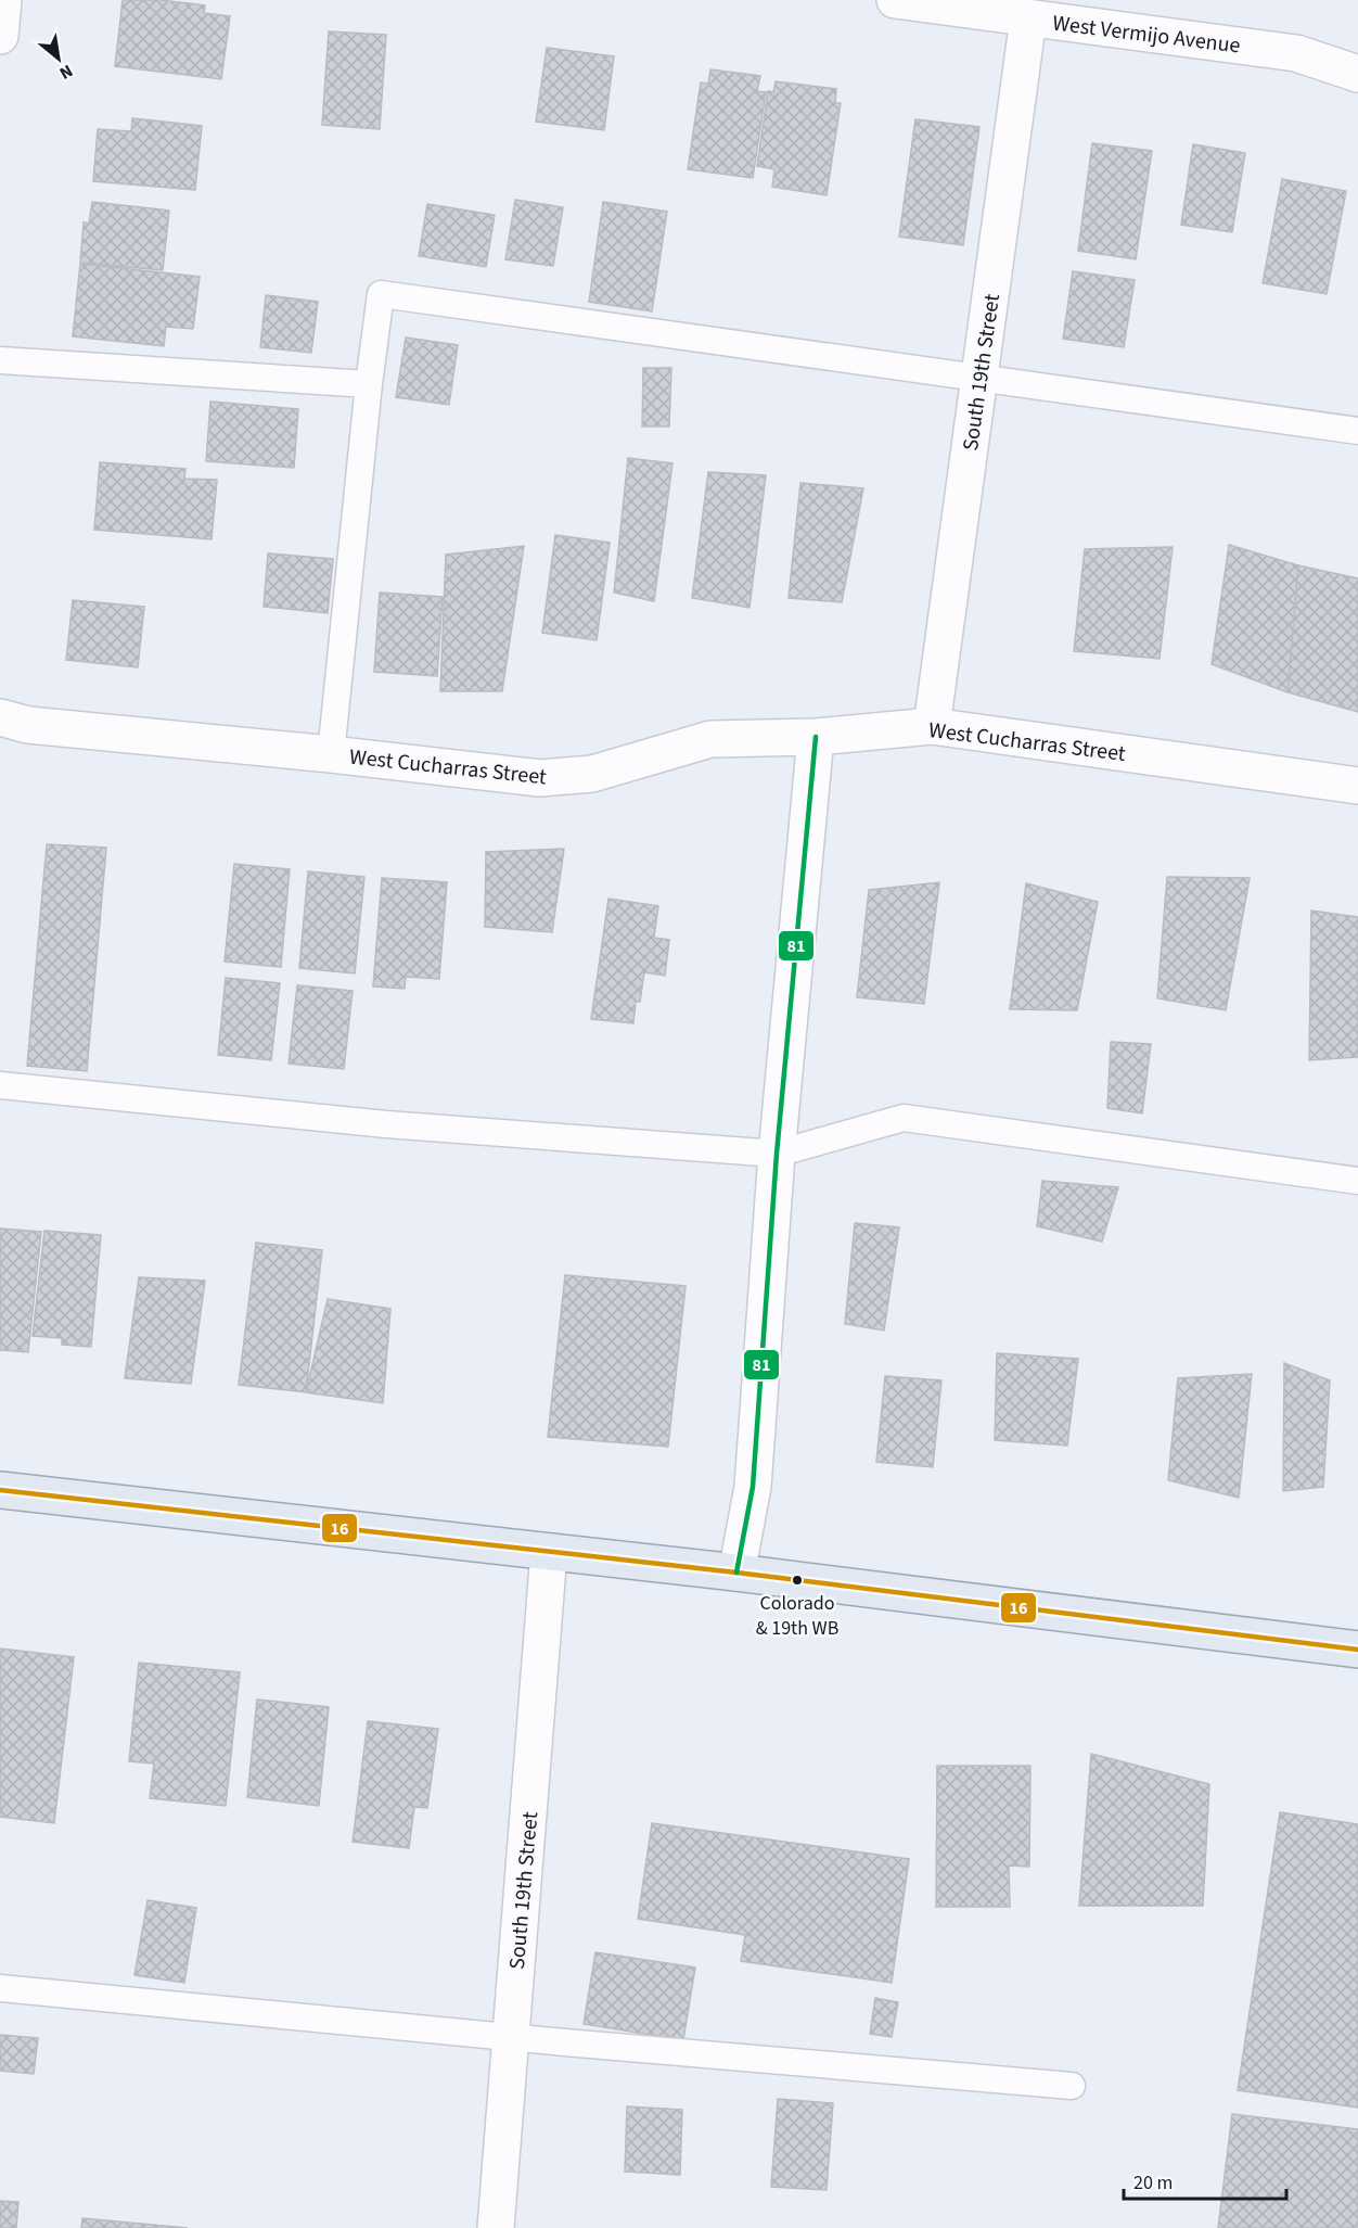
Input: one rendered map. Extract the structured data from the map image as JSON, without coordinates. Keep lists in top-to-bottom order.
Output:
{
  "streets": {
    "street": ["West Vermijo Avenue", "South 19th Street", "West Cucharras Street"]
  },
  "crossings": [
    ["West Vermijo Avenue", "South 19th Street"],
    ["South 19th Street", "West Cucharras Street"]
  ],
  "places": ["Colorado & 19th WB"],
  "lines": ["transit line 81", "transit line 16"],
  "scale_bar": "20 m",
  "north": "bottom right"
}
